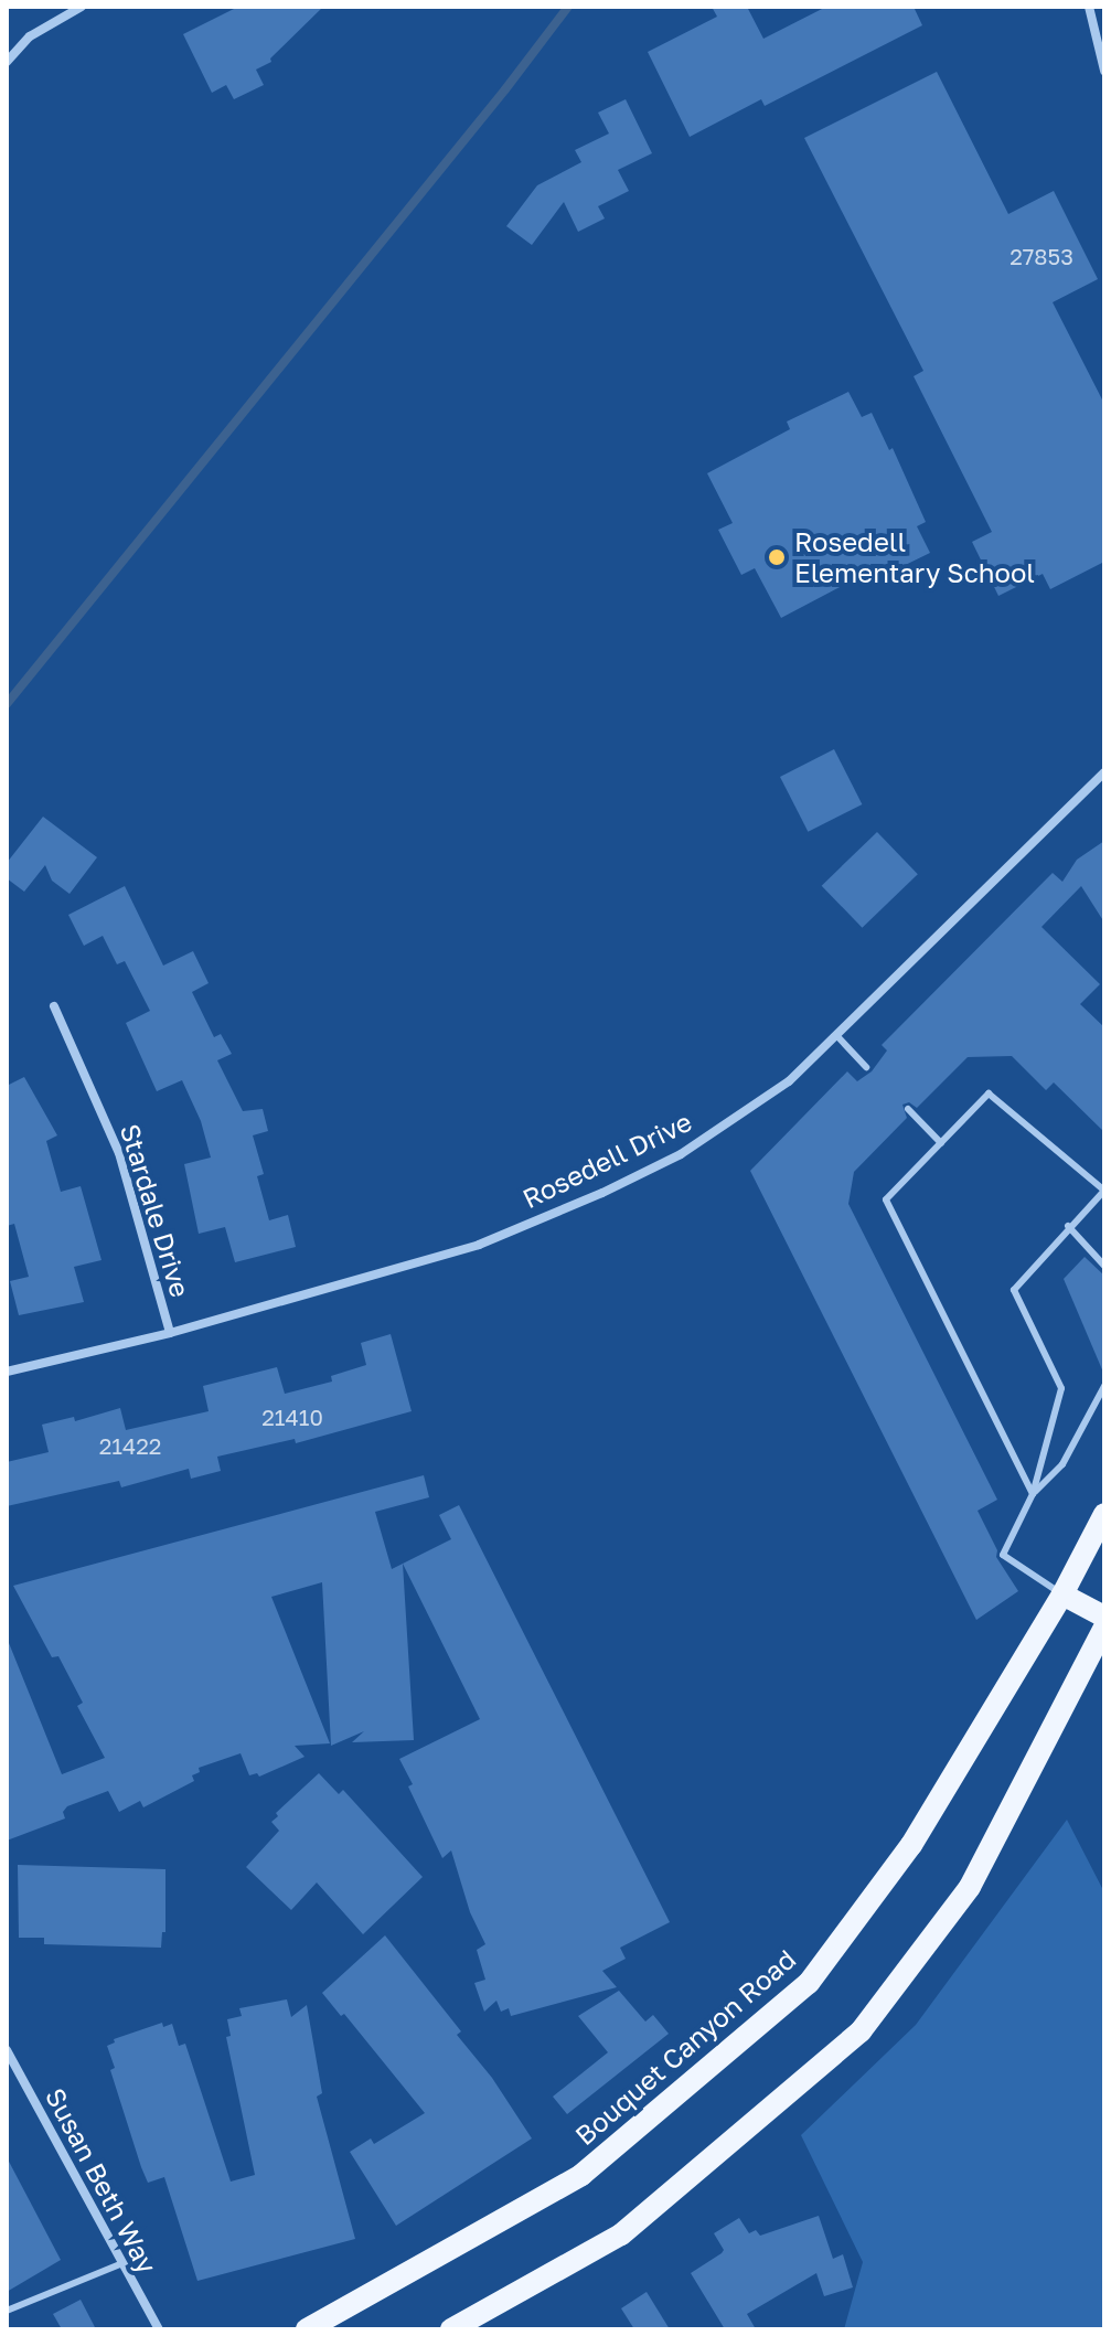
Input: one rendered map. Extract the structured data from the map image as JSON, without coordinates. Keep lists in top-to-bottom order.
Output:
{
  "streets": {
    "main road": ["Bouquet Canyon Road"],
    "street": ["Rosedell Drive", "Stardale Drive", "Susan Beth Way"]
  },
  "crossings": [
    ["Rosedell Drive", "Stardale Drive"]
  ],
  "places": ["Rosedell Elementary School"],
  "house_numbers": ["27853", "21410", "21422"]
}
